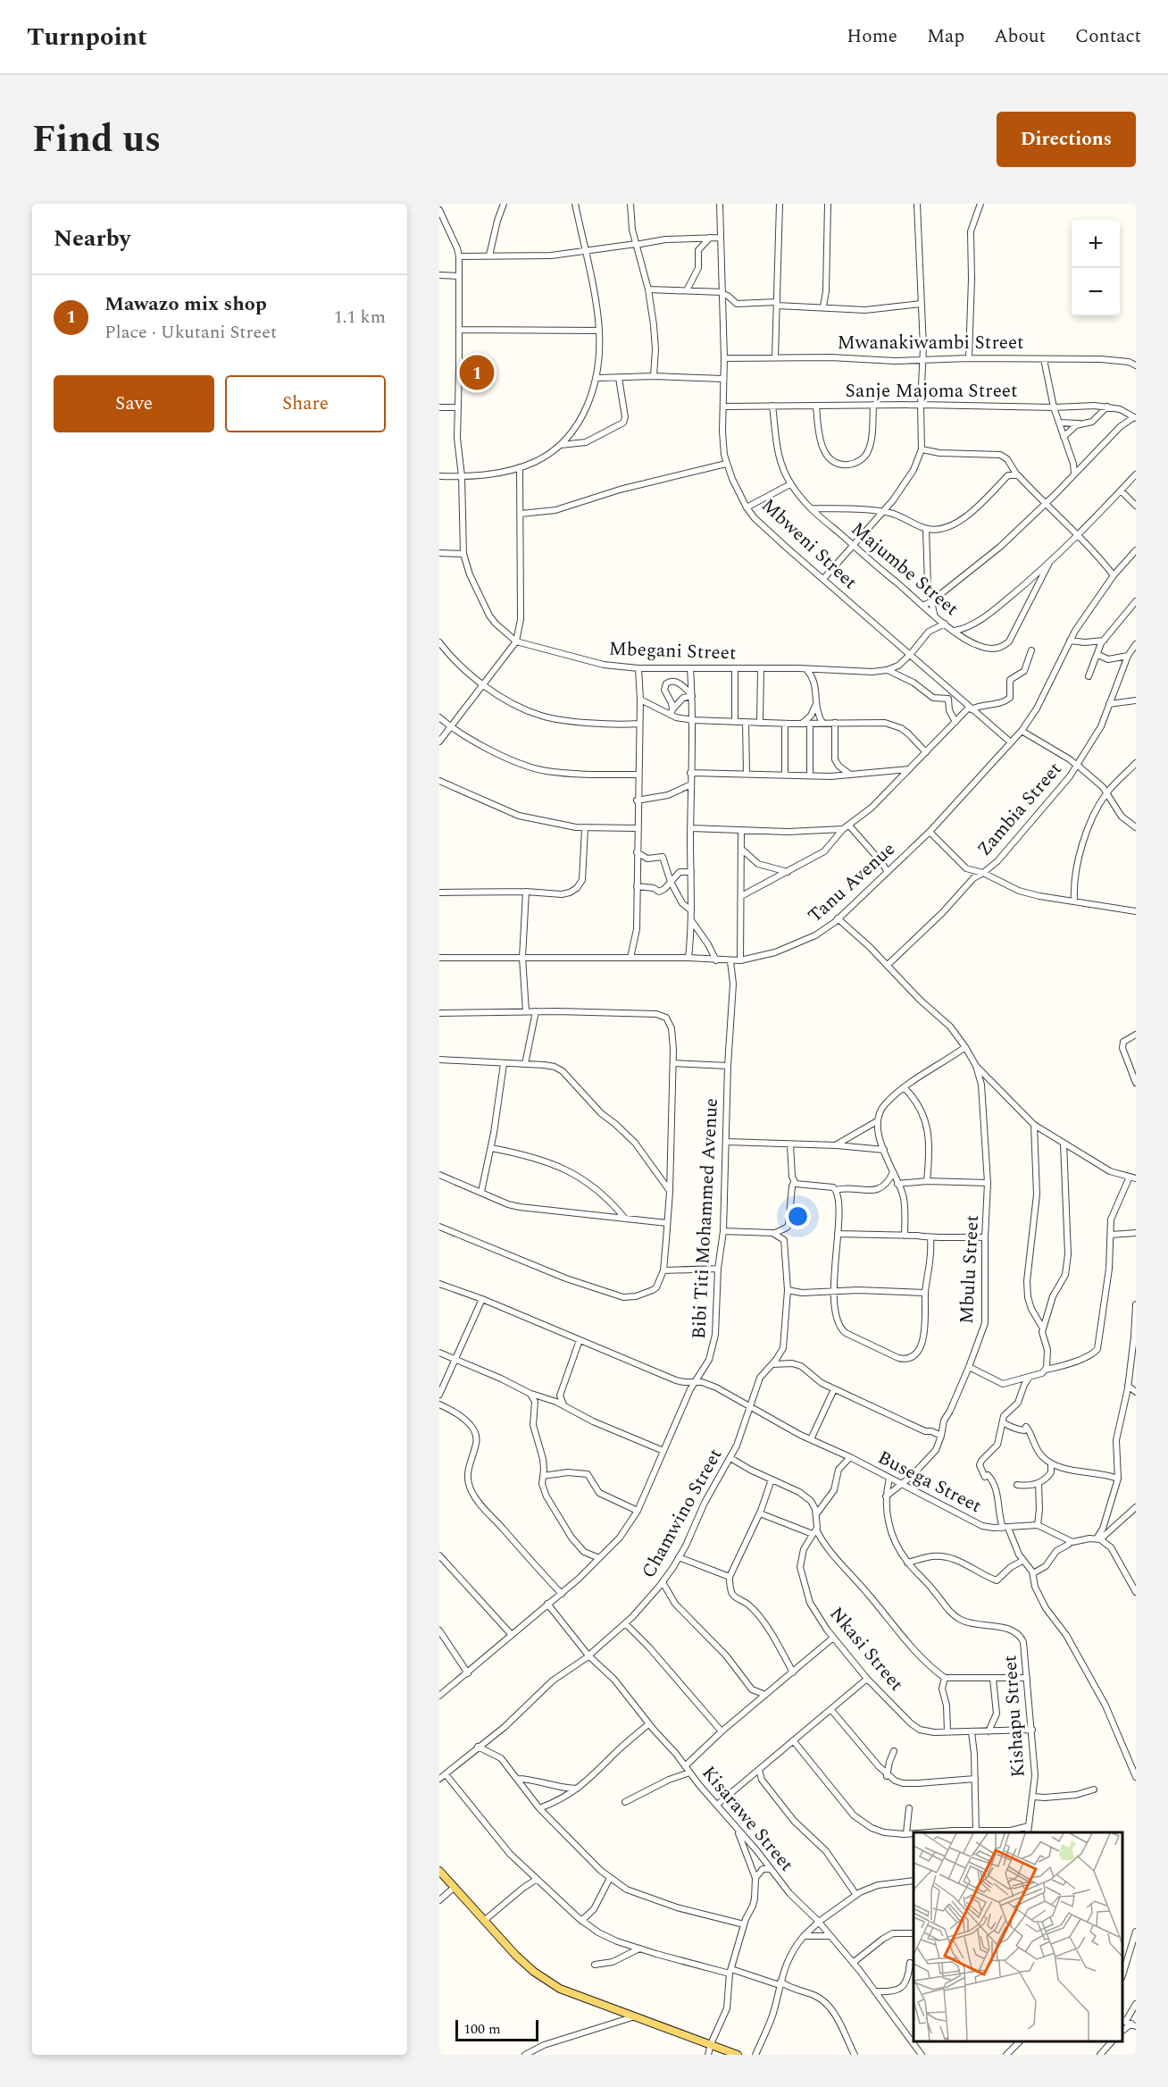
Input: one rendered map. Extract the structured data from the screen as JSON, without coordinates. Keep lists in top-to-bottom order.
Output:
{
  "streets": {
    "street": [
      "Mwanakiwambi Street",
      "Sanje Majoma Street",
      "Mbweni Street",
      "Majumbe Street",
      "Mbegani Street",
      "Zambia Street",
      "Tanu Avenue",
      "Bibi Titi Mohammed Avenue",
      "Mbulu Street",
      "Busega Street",
      "Chamwino Street",
      "Nkasi Street",
      "Kishapu Street",
      "Kisarawe Street"
    ]
  },
  "crossings": [
    ["Mwanakiwambi Street", "Mbweni Street"],
    ["Sanje Majoma Street", "Mbweni Street"],
    ["Sanje Majoma Street", "Majumbe Street"],
    ["Mbweni Street", "Mbegani Street"],
    ["Mbweni Street", "Tanu Avenue"],
    ["Majumbe Street", "Mbegani Street"],
    ["Tanu Avenue", "Bibi Titi Mohammed Avenue"],
    ["Bibi Titi Mohammed Avenue", "Busega Street"],
    ["Bibi Titi Mohammed Avenue", "Kisarawe Street"],
    ["Mbulu Street", "Busega Street"],
    ["Mbulu Street", "Kishapu Street"],
    ["Busega Street", "Chamwino Street"],
    ["Busega Street", "Kishapu Street"],
    ["Chamwino Street", "Kisarawe Street"],
    ["Nkasi Street", "Kishapu Street"]
  ],
  "scale_bar": "100 m",
  "page": {
    "header": "Turnpoint",
    "nav": [
      "Home",
      "Map",
      "About",
      "Contact"
    ],
    "title": "Find us",
    "buttons": [
      "Directions",
      ["Save", "Share"]
    ],
    "heading": "Nearby",
    "map_buttons": ["+", "−"],
    "list": [
      {
        "mark": "1",
        "name": "Mawazo mix shop",
        "note": "Place · Ukutani Street",
        "value": "1.1 km"
      }
    ],
    "pins": "1",
    "scale": "100 m"
  }
}
